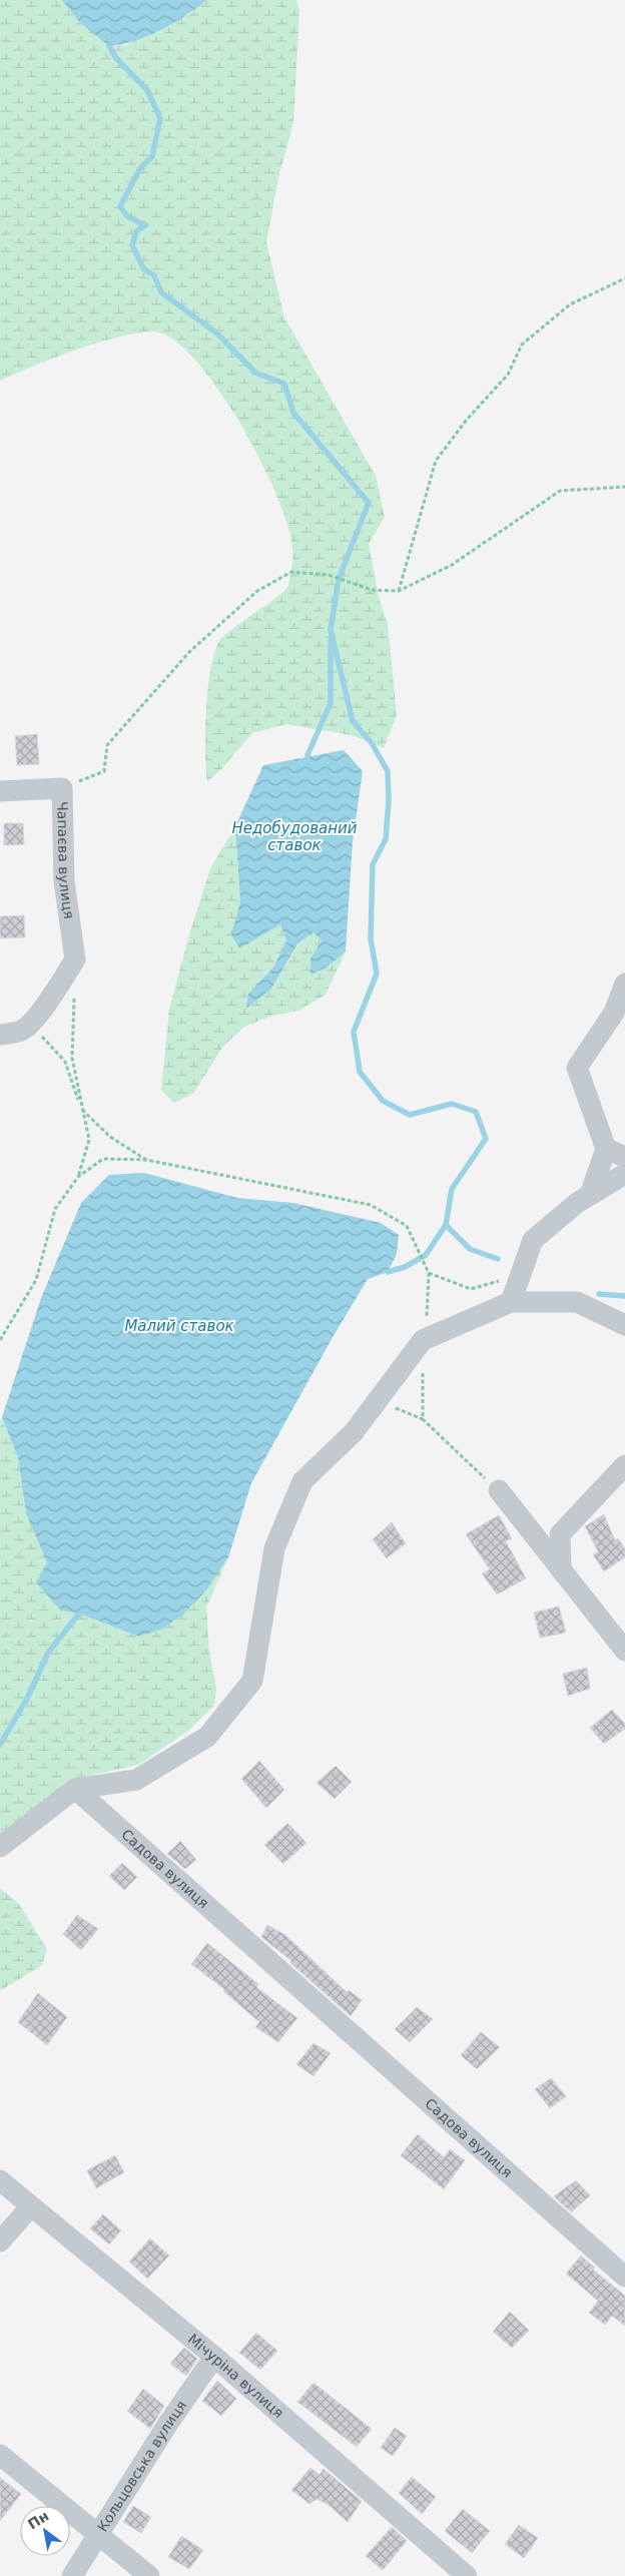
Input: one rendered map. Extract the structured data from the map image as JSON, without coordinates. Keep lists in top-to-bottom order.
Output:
{
  "streets": {
    "street": [
      "Чапаєва вулиця",
      "Садова вулиця",
      "Мічуріна вулиця",
      "Кольцовська вулиця"
    ]
  },
  "crossings": [
    ["Мічуріна вулиця", "Кольцовська вулиця"]
  ],
  "water": ["Недобудований ставок", "Малий ставок"],
  "north": "top left"
}
